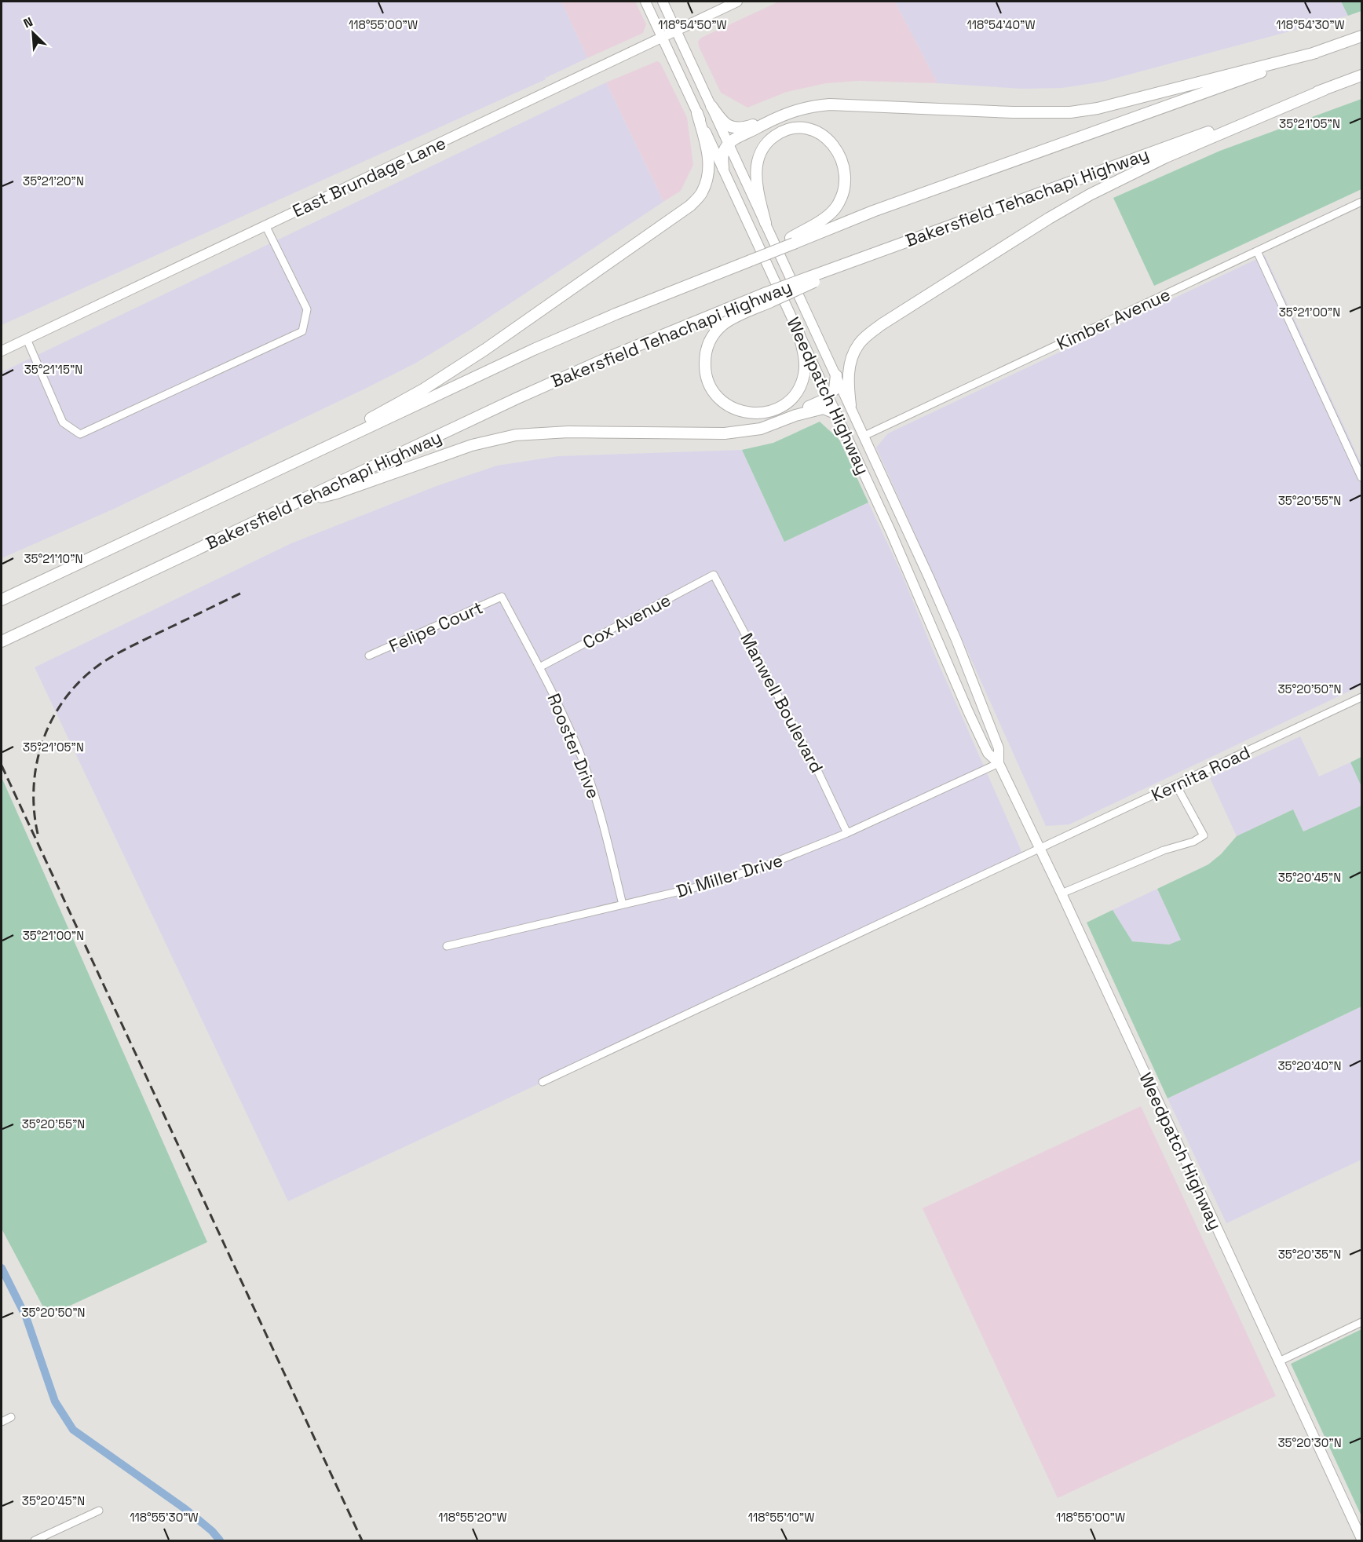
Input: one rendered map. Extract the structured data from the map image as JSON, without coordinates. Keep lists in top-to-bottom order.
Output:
{
  "streets": {
    "highway": ["Bakersfield Tehachapi Highway"],
    "main road": ["East Brundage Lane", "Weedpatch Highway"],
    "street": [
      "Kimber Avenue",
      "Cox Avenue",
      "Felipe Court",
      "Manwell Boulevard",
      "Rooster Drive",
      "Kernita Road",
      "Di Miller Drive"
    ]
  },
  "crossings": [
    ["East Brundage Lane", "Weedpatch Highway"],
    ["Kimber Avenue", "Weedpatch Highway"],
    ["Weedpatch Highway", "Kernita Road"],
    ["Weedpatch Highway", "Di Miller Drive"],
    ["Cox Avenue", "Manwell Boulevard"],
    ["Cox Avenue", "Rooster Drive"],
    ["Felipe Court", "Rooster Drive"],
    ["Manwell Boulevard", "Di Miller Drive"],
    ["Rooster Drive", "Di Miller Drive"]
  ],
  "north": "top left",
  "coordinates": [
    "118°55'00\"W",
    "118°54'50\"W",
    "118°54'40\"W",
    "118°54'30\"W",
    "35°21'05\"N",
    "35°21'20\"N",
    "35°21'00\"N",
    "35°21'15\"N",
    "35°20'55\"N",
    "35°21'10\"N",
    "35°20'50\"N",
    "35°20'45\"N",
    "35°20'40\"N",
    "35°20'35\"N",
    "35°20'30\"N",
    "118°55'30\"W",
    "118°55'20\"W",
    "118°55'10\"W"
  ]
}
